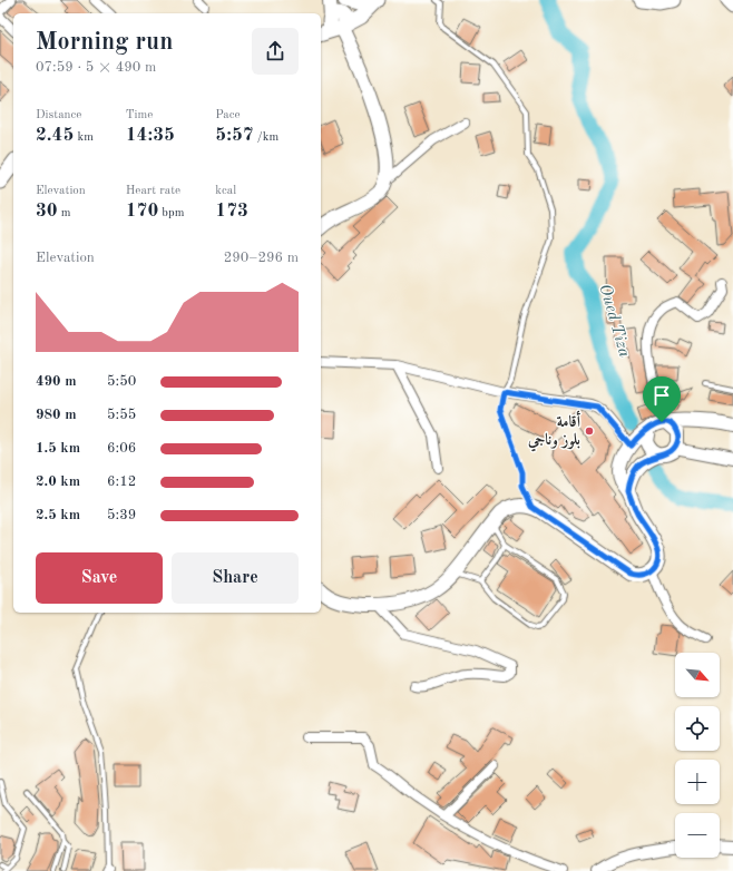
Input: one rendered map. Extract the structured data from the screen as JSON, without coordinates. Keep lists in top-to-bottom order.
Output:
{
  "water": ["Oued Tiza"],
  "places": ["أقامة بلوز وناجي"],
  "north": "bottom right",
  "page": {
    "heading": ["Morning run", "07:59 · 5 × 490 m"],
    "stats": [
      ["Distance", "2.45 km"],
      ["Time", "14:35"],
      ["Pace", "5:57 /km"],
      ["Elevation", "30 m"],
      ["Heart rate", "170 bpm"],
      ["kcal", "173"]
    ],
    "chart": ["Elevation", "290–296 m"],
    "list": [
      {
        "name": "490 m",
        "note": "5:50"
      },
      {
        "name": "980 m",
        "note": "5:55"
      },
      {
        "name": "1.5 km",
        "note": "6:06"
      },
      {
        "name": "2.0 km",
        "note": "6:12"
      },
      {
        "name": "2.5 km",
        "note": "5:39"
      }
    ],
    "buttons": ["Save", "Share"],
    "map_buttons": ["+", "−"]
  }
}
